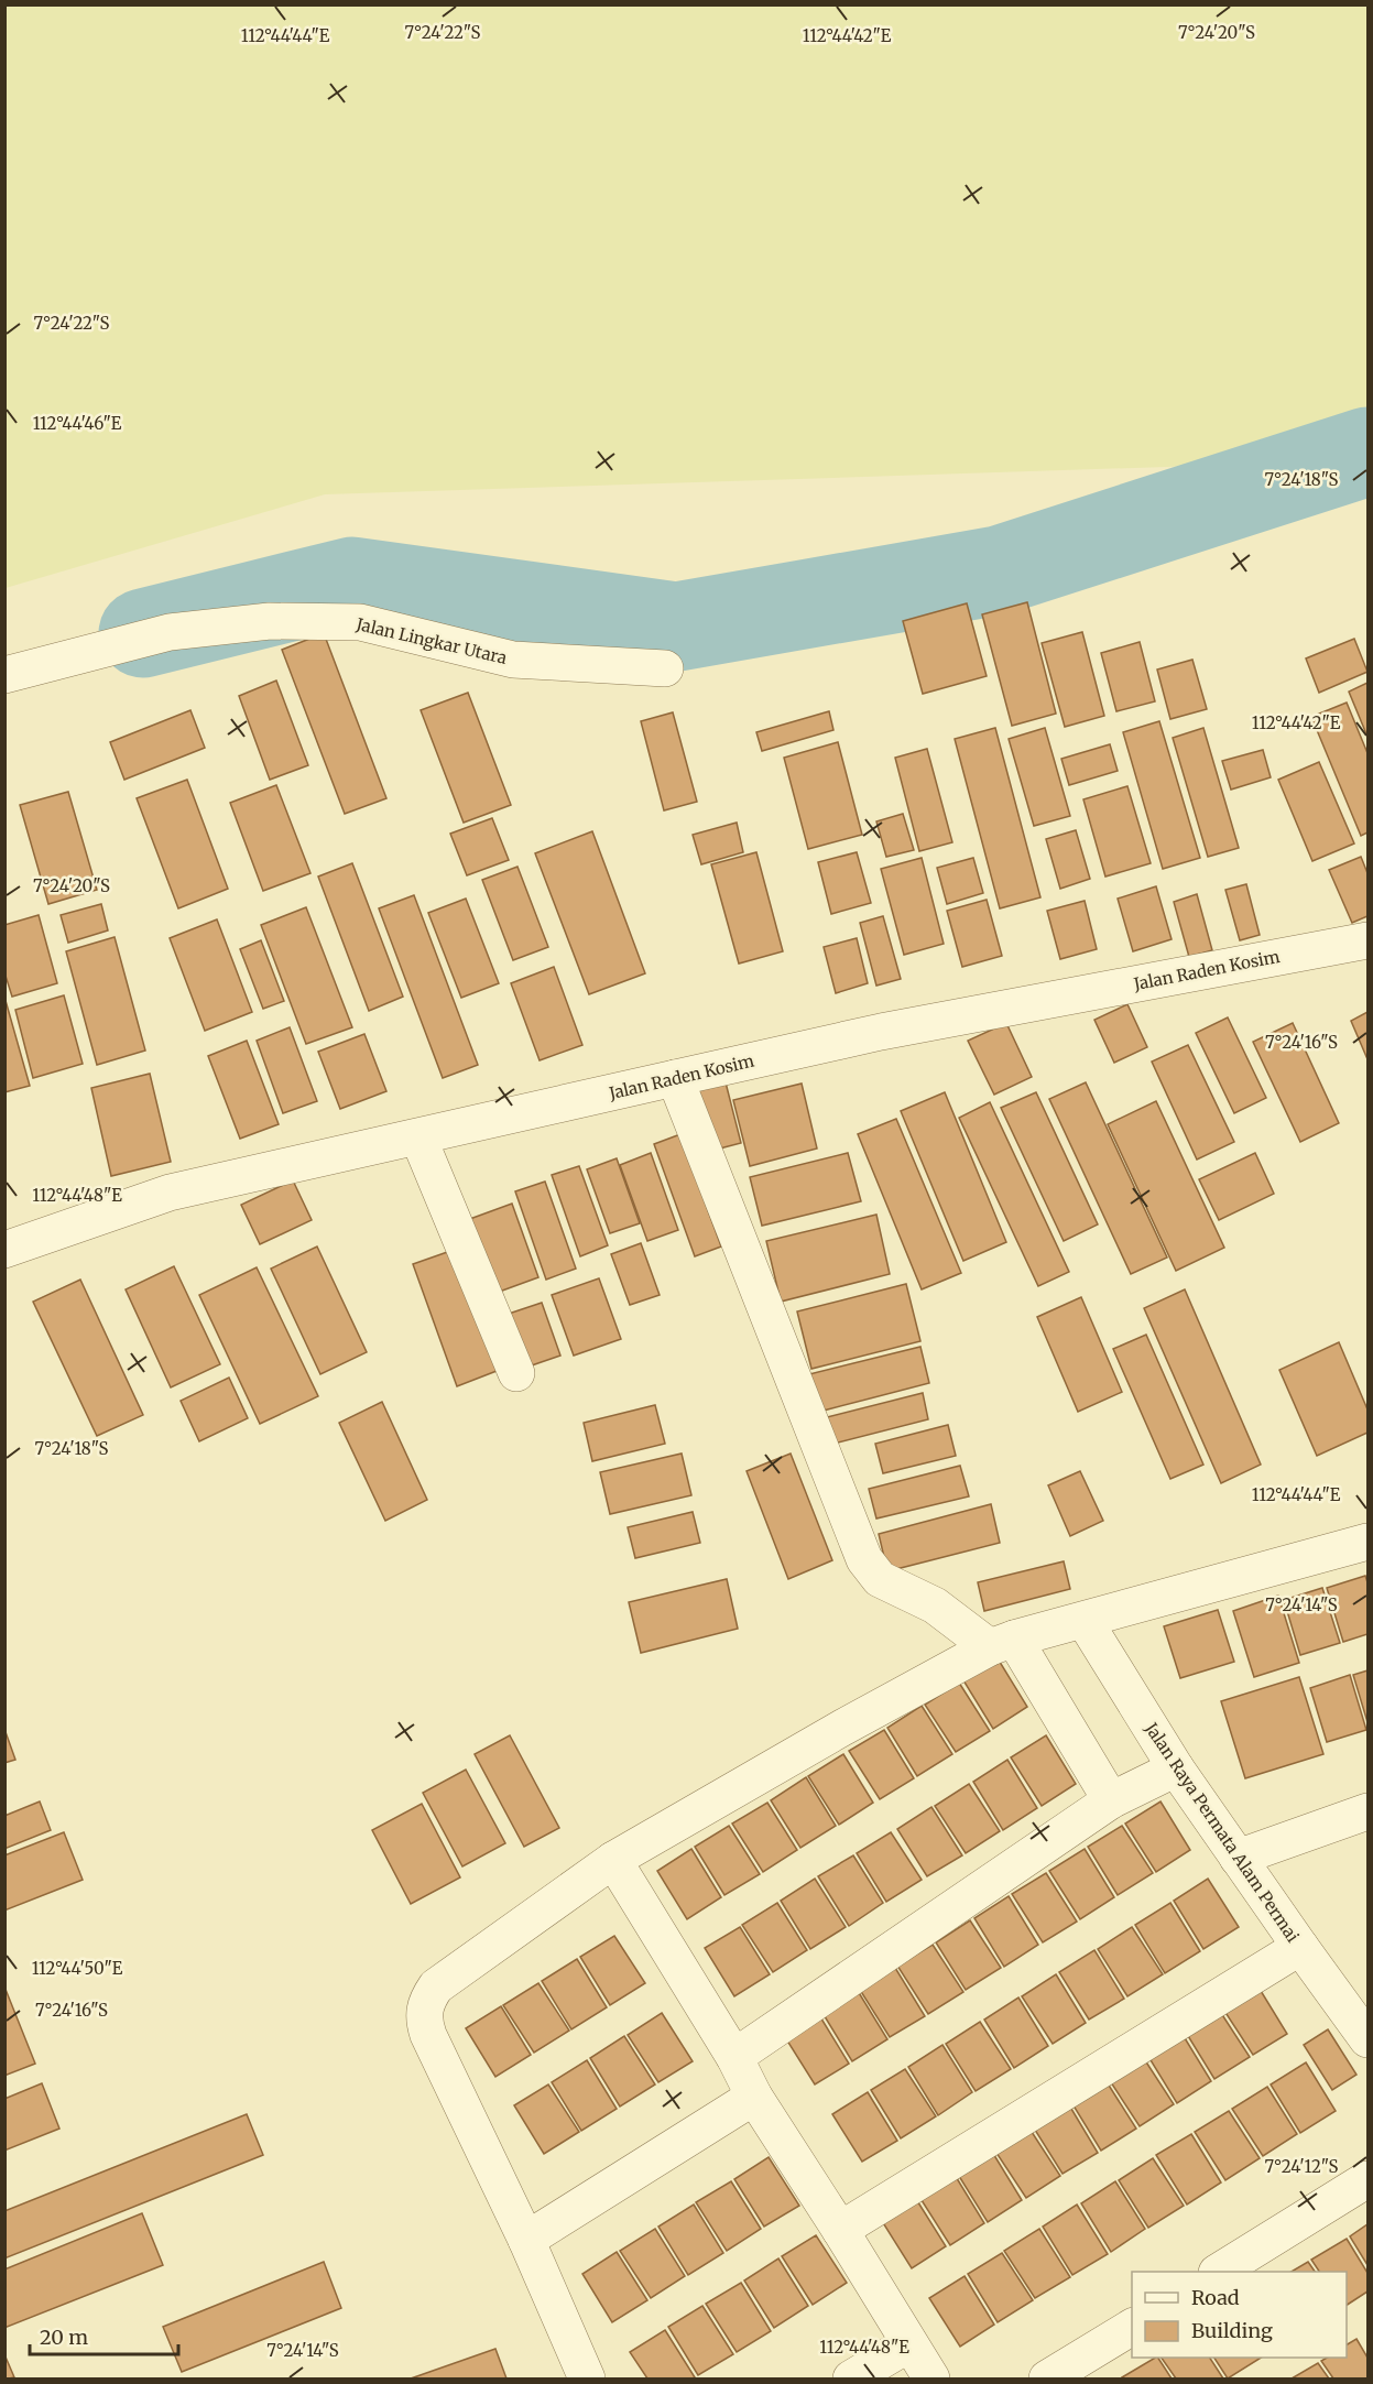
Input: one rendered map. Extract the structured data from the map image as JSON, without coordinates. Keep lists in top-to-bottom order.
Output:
{
  "streets": {
    "street": ["Jalan Lingkar Utara", "Jalan Raden Kosim", "Jalan Raya Permata Alam Permai"]
  },
  "legend": ["Road", "Building"],
  "scale_bar": "20 m",
  "coordinates": [
    "7°24'22\"S",
    "7°24'20\"S",
    "112°44'44\"E",
    "112°44'42\"E",
    "112°44'46\"E",
    "7°24'18\"S",
    "7°24'16\"S",
    "112°44'48\"E",
    "7°24'14\"S",
    "112°44'50\"E",
    "7°24'12\"S"
  ]
}
